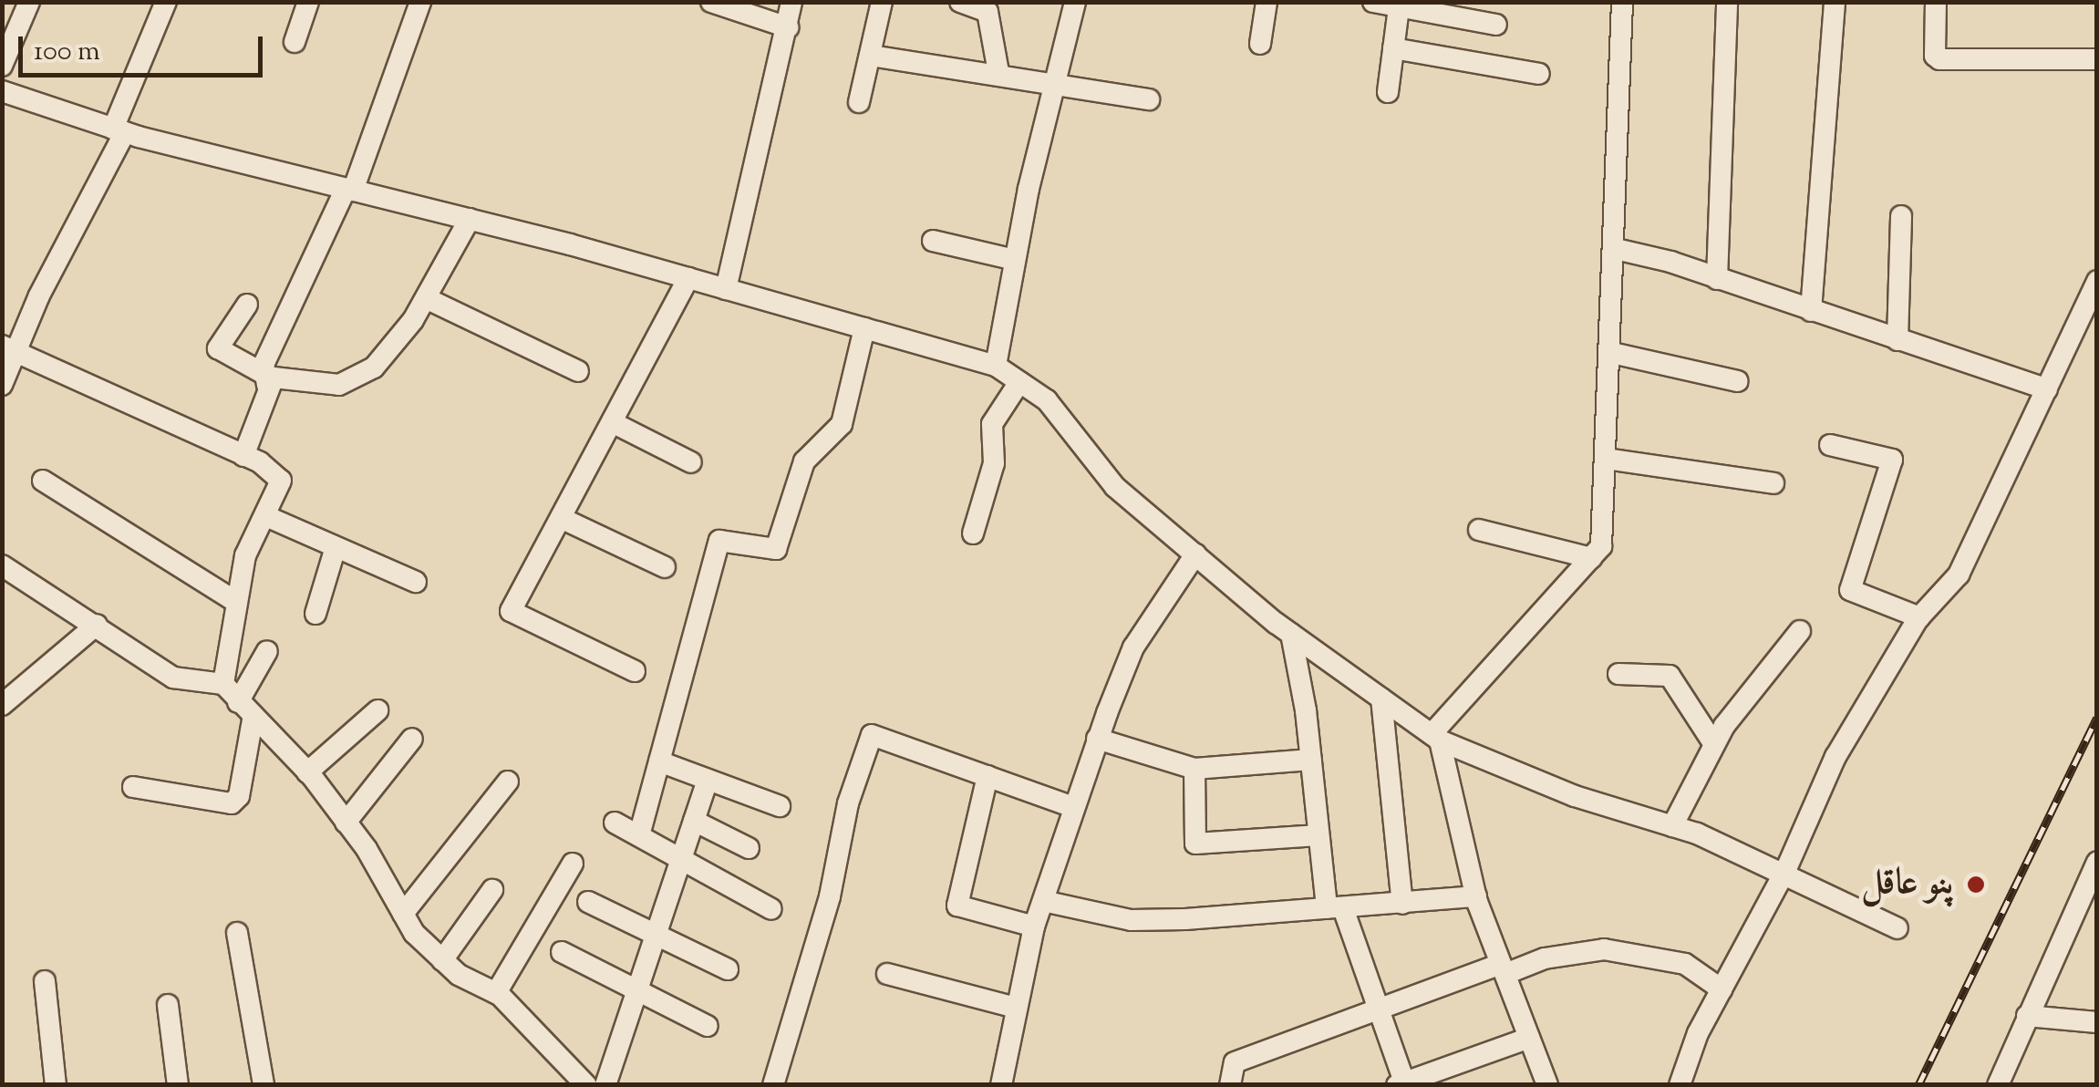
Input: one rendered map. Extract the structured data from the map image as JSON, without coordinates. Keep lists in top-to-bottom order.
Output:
{
  "places": ["پنو عاقل"],
  "scale_bar": "100 m"
}
